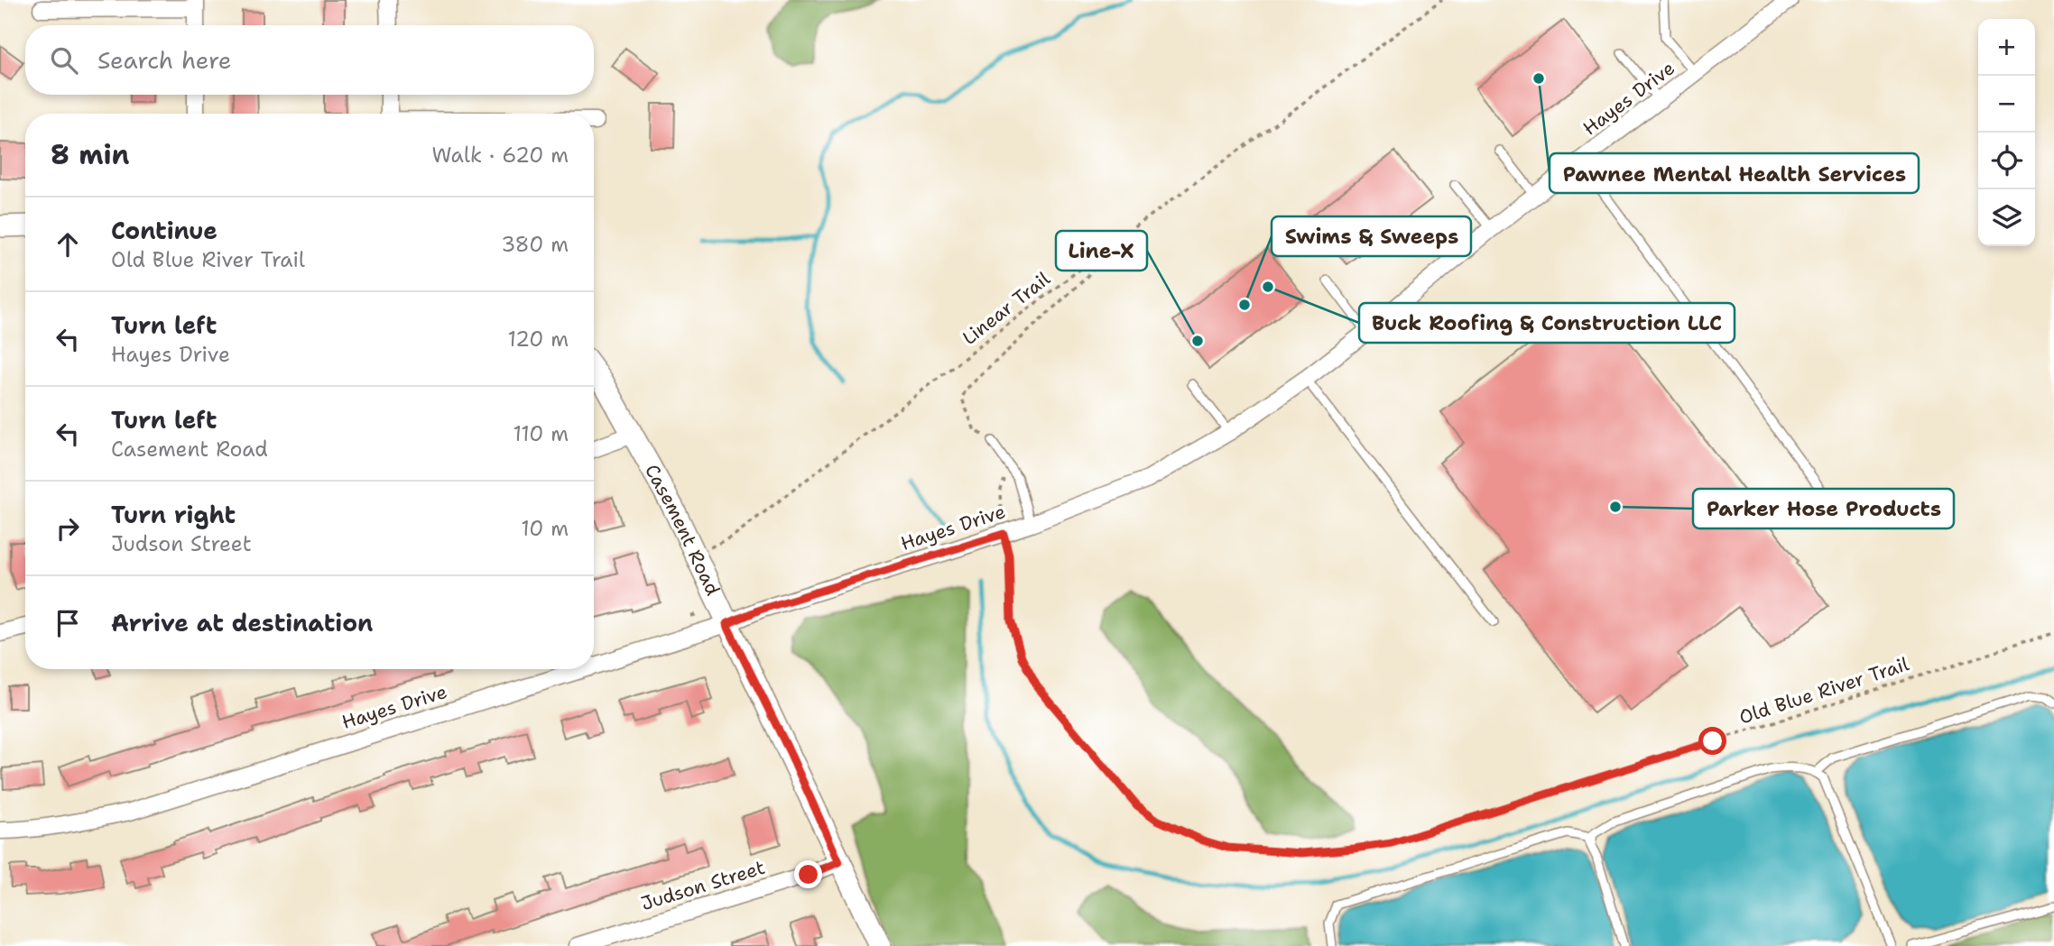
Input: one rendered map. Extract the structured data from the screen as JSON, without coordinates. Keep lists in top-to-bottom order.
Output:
{
  "streets": {
    "street": ["Hayes Drive", "Casement Road", "Judson Street"],
    "path": ["Linear Trail", "Old Blue River Trail"]
  },
  "crossings": [
    ["Hayes Drive", "Casement Road"],
    ["Hayes Drive", "Old Blue River Trail"],
    ["Casement Road", "Judson Street"]
  ],
  "places": [
    "Pawnee Mental Health Services",
    "Buck Roofing & Construction LLC",
    "Swims & Sweeps",
    "Line-X",
    "Parker Hose Products"
  ],
  "page": {
    "map_buttons": ["+", "−"],
    "search": "Search here",
    "heading": ["8 min", "Walk · 620 m"],
    "list": [
      ["Continue", "Old Blue River Trail", "380 m"],
      ["Turn left", "Hayes Drive", "120 m"],
      ["Turn left", "Casement Road", "110 m"],
      ["Turn right", "Judson Street", "10 m"],
      "Arrive at destination"
    ]
  }
}
